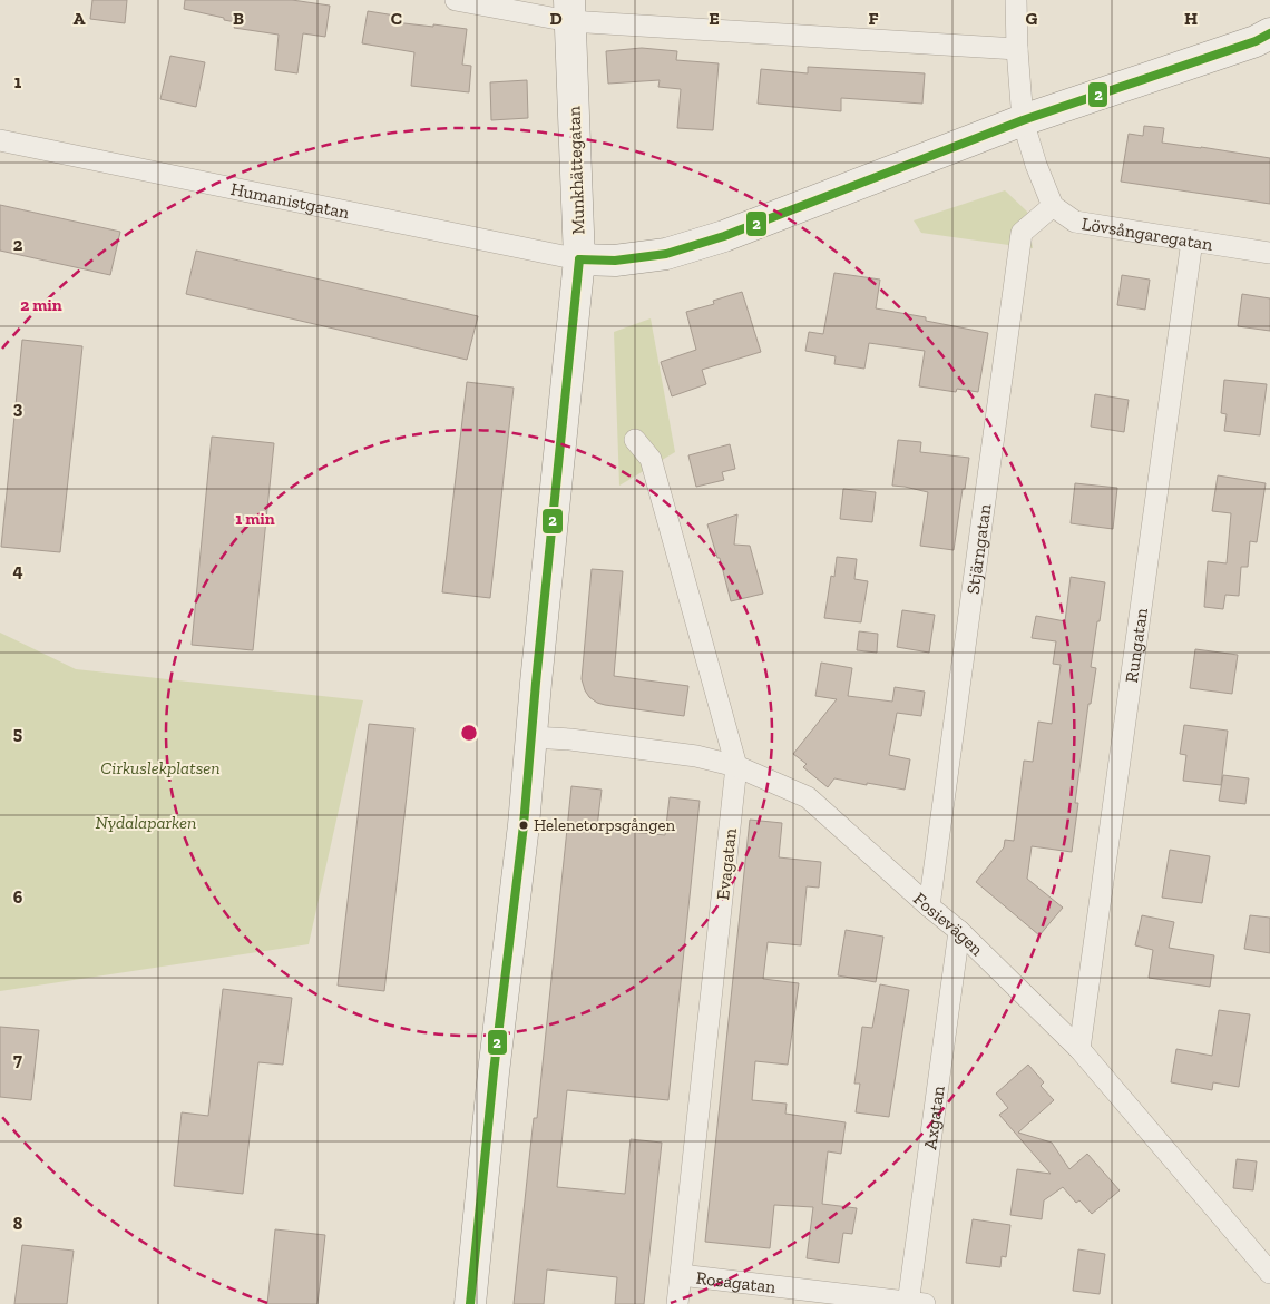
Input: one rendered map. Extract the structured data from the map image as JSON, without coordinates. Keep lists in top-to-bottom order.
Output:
{
  "streets": {
    "main road": ["Munkhättegatan"],
    "street": [
      "Humanistgatan",
      "Lövsångaregatan",
      "Stjärngatan",
      "Rungatan",
      "Evagatan",
      "Fosievägen",
      "Axgatan",
      "Rosagatan"
    ]
  },
  "crossings": [
    ["Munkhättegatan", "Humanistgatan"],
    ["Munkhättegatan", "Fosievägen"],
    ["Lövsångaregatan", "Stjärngatan"],
    ["Lövsångaregatan", "Rungatan"],
    ["Stjärngatan", "Fosievägen"],
    ["Rungatan", "Fosievägen"],
    ["Evagatan", "Fosievägen"],
    ["Evagatan", "Rosagatan"],
    ["Fosievägen", "Axgatan"],
    ["Axgatan", "Rosagatan"]
  ],
  "parks": ["Cirkuslekplatsen", "Nydalaparken"],
  "places": ["Helenetorpsgången"],
  "lines": ["transit line 2"],
  "grid": {
    "columns": [
      "A",
      "B",
      "C",
      "D",
      "E",
      "F",
      "G",
      "H"
    ],
    "rows": [
      "1",
      "2",
      "3",
      "4",
      "5",
      "6",
      "7",
      "8"
    ]
  },
  "rings": ["2 min", "1 min"]
}
